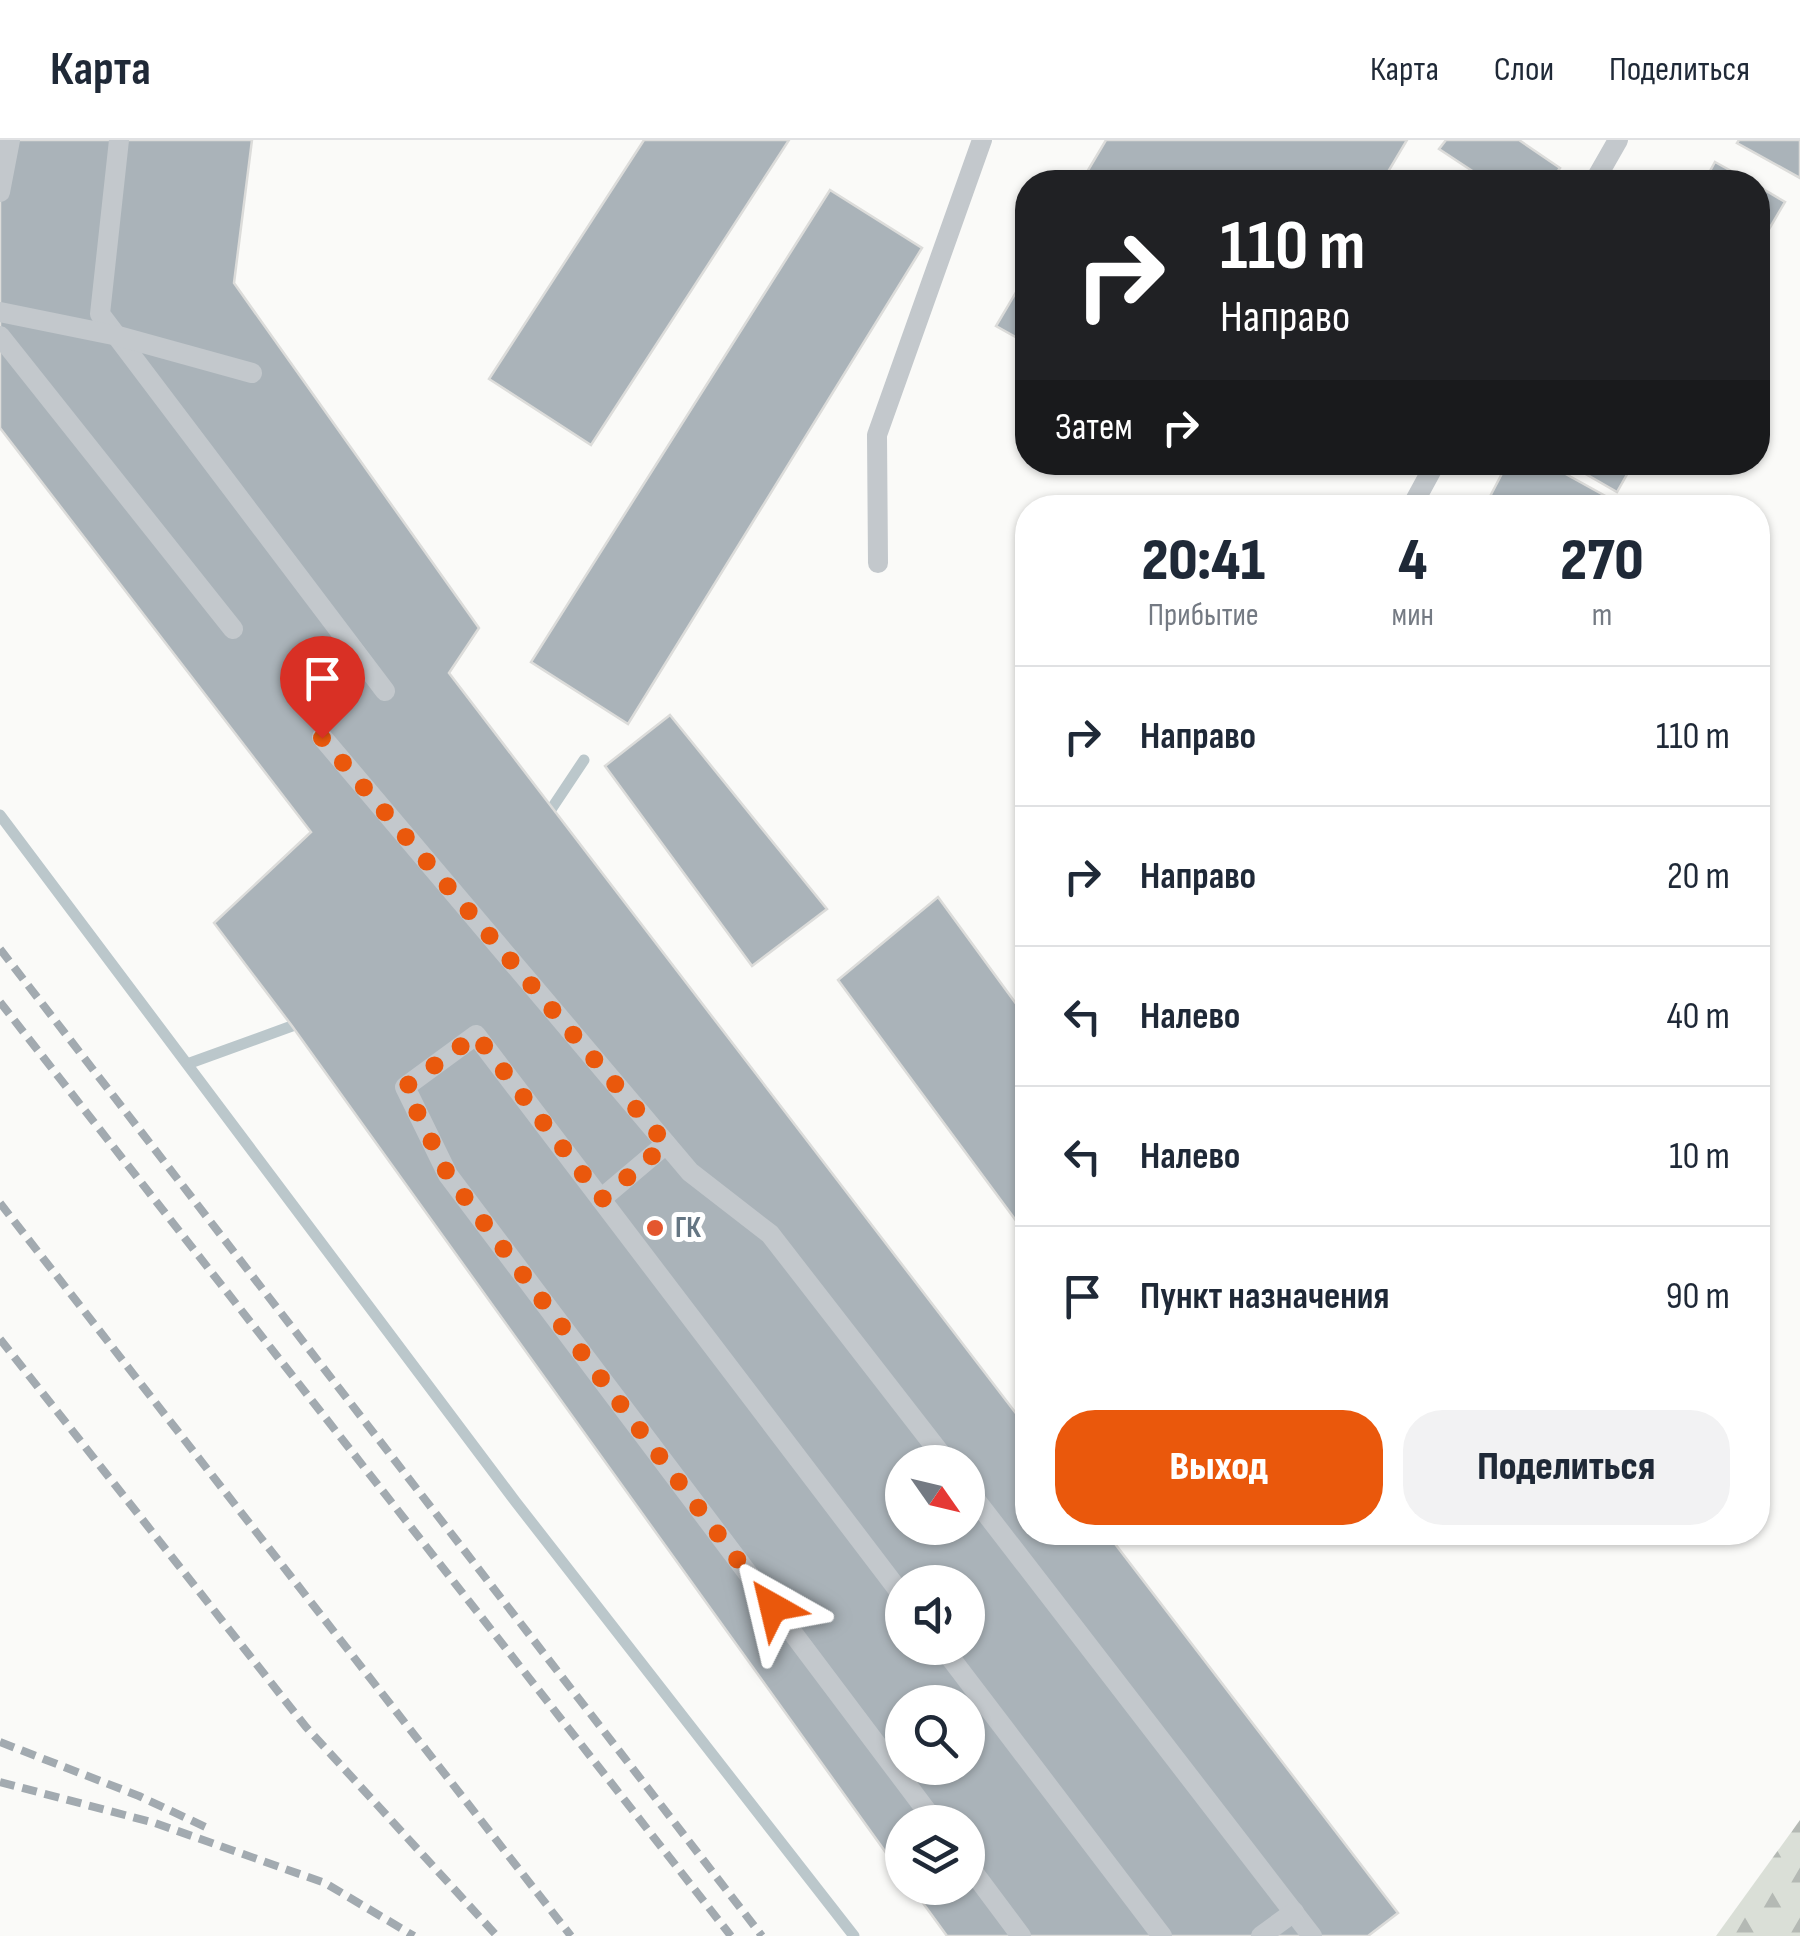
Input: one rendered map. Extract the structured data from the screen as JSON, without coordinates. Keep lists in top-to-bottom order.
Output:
{
  "places": ["ГК"],
  "north": "bottom right",
  "page": {
    "header": "Карта",
    "nav": ["Карта", "Слои", "Поделиться"],
    "turn": ["110 m", "Направо"],
    "then": "Затем",
    "eta": [
      "20:41",
      "Прибытие",
      "4",
      "мин",
      "270",
      "m"
    ],
    "list": [
      {
        "name": "Направо",
        "value": "110 m"
      },
      {
        "name": "Направо",
        "value": "20 m"
      },
      {
        "name": "Налево",
        "value": "40 m"
      },
      {
        "name": "Налево",
        "value": "10 m"
      },
      {
        "name": "Пункт назначения",
        "value": "90 m"
      }
    ],
    "buttons": ["Выход", "Поделиться"]
  }
}
